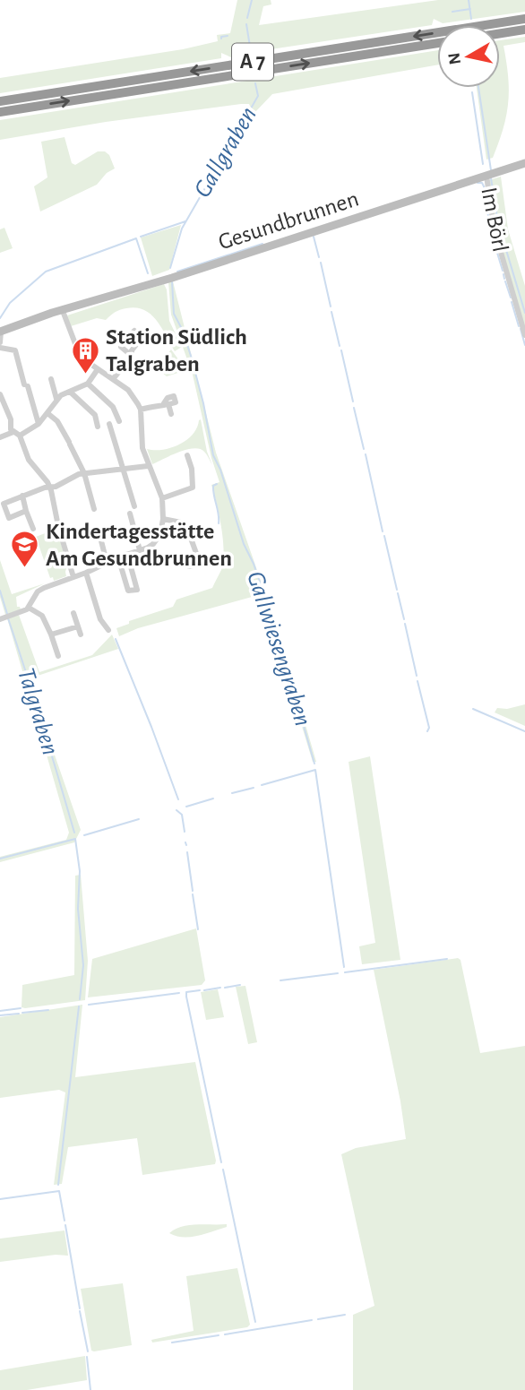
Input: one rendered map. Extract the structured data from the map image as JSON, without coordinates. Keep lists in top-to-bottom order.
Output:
{
  "streets": {
    "highway": ["A 7"],
    "street": ["Im Börl", "Gesundbrunnen"]
  },
  "crossings": [
    ["Im Börl", "Gesundbrunnen"]
  ],
  "water": ["Gallgraben", "Gallwiesengraben", "Talgraben"],
  "places": {
    "building": ["Station Südlich Talgraben"],
    "school or university": ["Kindertagesstätte Am Gesundbrunnen"]
  },
  "north": "left"
}
